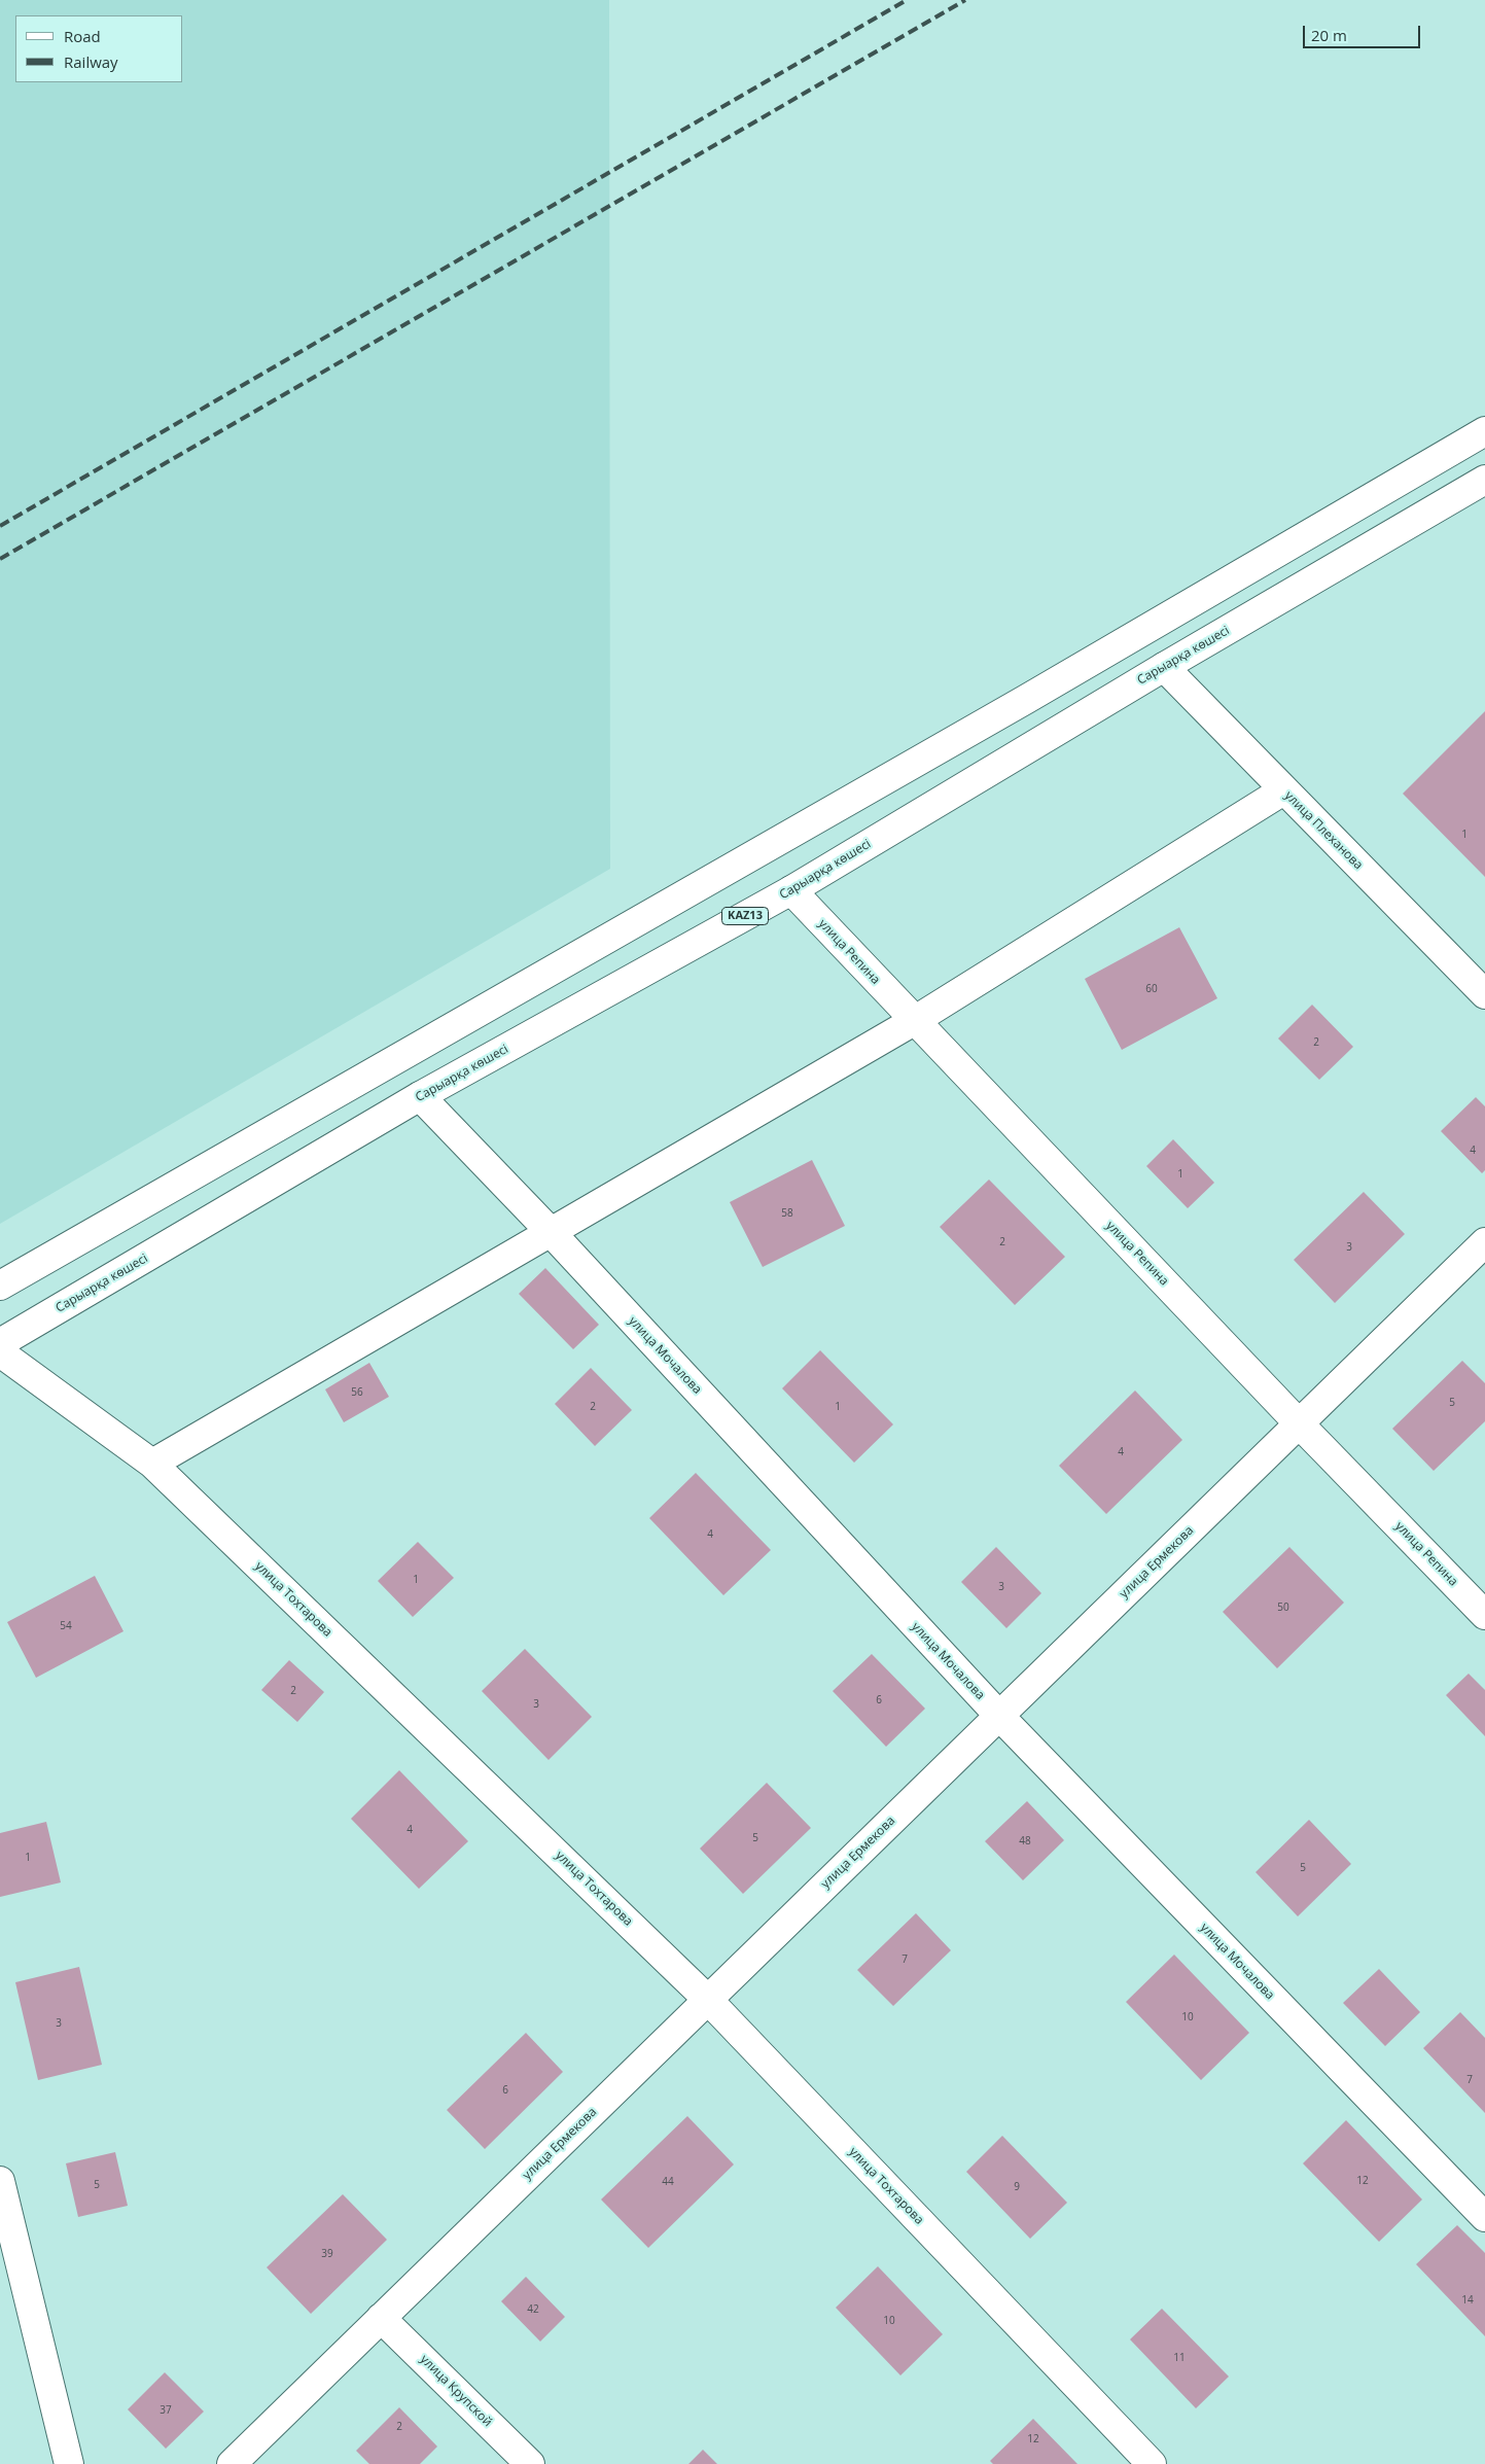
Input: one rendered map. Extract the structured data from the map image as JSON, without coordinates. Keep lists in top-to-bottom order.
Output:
{
  "streets": {
    "street": [
      "Сарыарқа көшесі",
      "улица Плеханова",
      "KAZ13",
      "улица Репина",
      "улица Мочалова",
      "улица Ермекова",
      "улица Тохтарова",
      "улица Крупской"
    ]
  },
  "crossings": [
    ["Сарыарқа көшесі", "улица Плеханова"],
    ["Сарыарқа көшесі", "улица Репина"],
    ["Сарыарқа көшесі", "улица Мочалова"],
    ["улица Репина", "улица Ермекова"],
    ["улица Мочалова", "улица Ермекова"],
    ["улица Ермекова", "улица Тохтарова"],
    ["улица Ермекова", "улица Крупской"]
  ],
  "house_numbers": [
    "1",
    "60",
    "2",
    "4",
    "1",
    "58",
    "2",
    "3",
    "56",
    "5",
    "2",
    "1",
    "4",
    "4",
    "1",
    "3",
    "50",
    "54",
    "2",
    "6",
    "3",
    "4",
    "5",
    "48",
    "1",
    "5",
    "7",
    "10",
    "3",
    "7",
    "6",
    "12",
    "44",
    "5",
    "9",
    "39",
    "14",
    "42",
    "10",
    "11",
    "37",
    "2",
    "12"
  ],
  "legend": ["Road", "Railway"],
  "scale_bar": "20 m"
}
